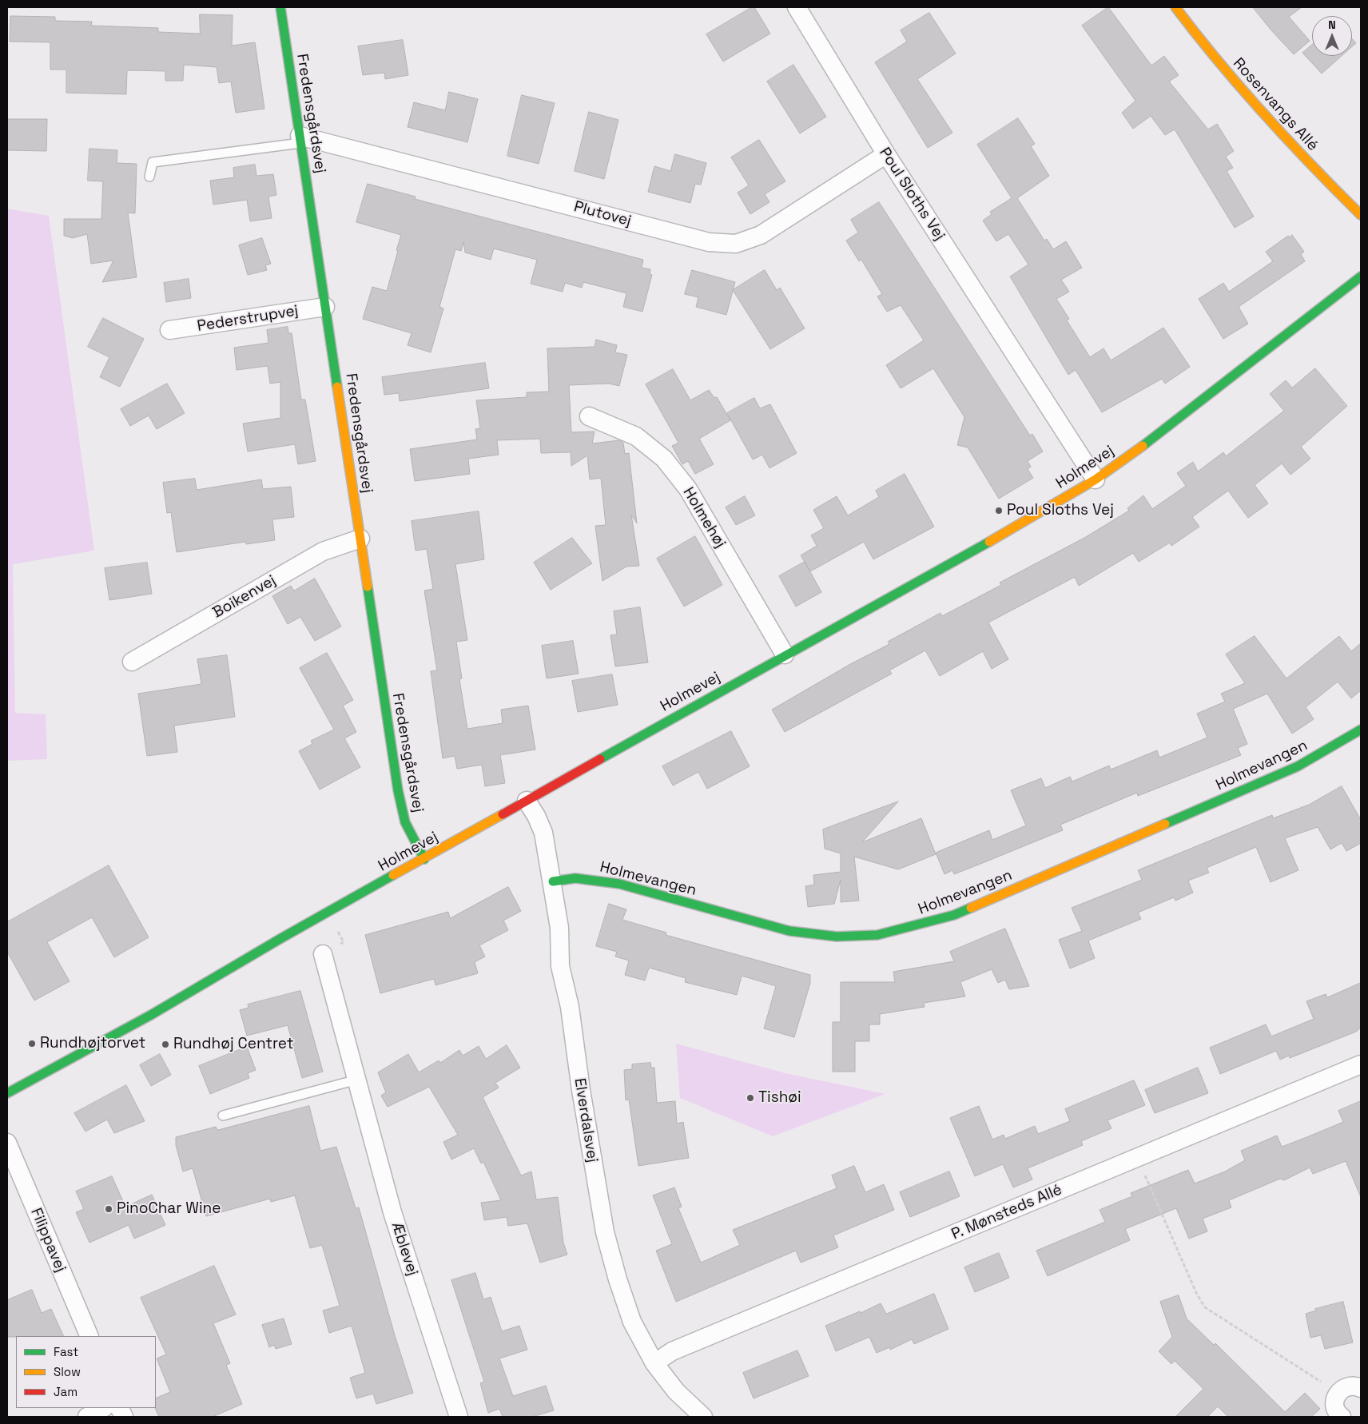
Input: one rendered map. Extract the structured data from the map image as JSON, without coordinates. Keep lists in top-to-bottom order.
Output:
{
  "streets": {
    "street": [
      "Rosenvangs Allé",
      "Fredensgårdsvej",
      "Poul Sloths Vej",
      "Plutovej",
      "Pederstrupvej",
      "Holmevej",
      "Holmehøj",
      "Boikenvej",
      "Holmevangen",
      "Elverdalsvej",
      "P. Mønsteds Allé",
      "Filippavej",
      "Æblevej"
    ]
  },
  "crossings": [
    ["Fredensgårdsvej", "Plutovej"],
    ["Fredensgårdsvej", "Pederstrupvej"],
    ["Fredensgårdsvej", "Holmevej"],
    ["Fredensgårdsvej", "Boikenvej"],
    ["Poul Sloths Vej", "Plutovej"],
    ["Poul Sloths Vej", "Holmevej"],
    ["Holmevej", "Holmehøj"],
    ["Holmevej", "Elverdalsvej"],
    ["Holmevangen", "Elverdalsvej"],
    ["Elverdalsvej", "P. Mønsteds Allé"]
  ],
  "places": [
    "Poul Sloths Vej",
    "Rundhøjtorvet",
    "Rundhøj Centret",
    "Tishøi",
    "PinoChar Wine"
  ],
  "legend": ["Fast", "Slow", "Jam"],
  "north": "top"
}
